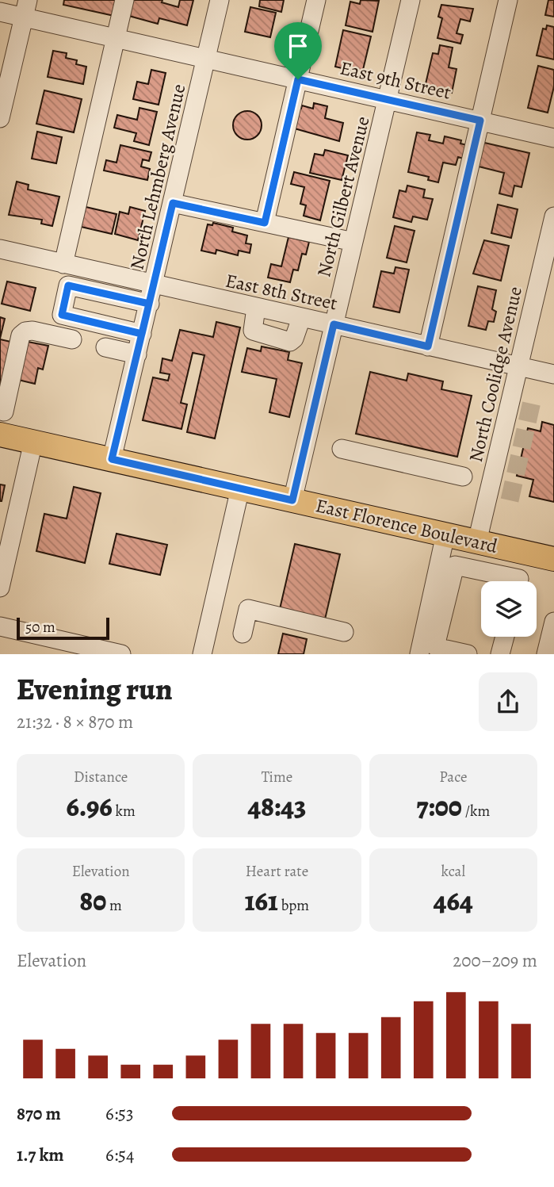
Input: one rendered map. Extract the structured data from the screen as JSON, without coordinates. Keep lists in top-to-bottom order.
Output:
{
  "streets": {
    "main road": ["East Florence Boulevard"],
    "street": [
      "East 9th Street",
      "North Lehmberg Avenue",
      "North Gilbert Avenue",
      "East 8th Street",
      "North Coolidge Avenue"
    ]
  },
  "crossings": [
    ["East 9th Street", "North Lehmberg Avenue"],
    ["East 9th Street", "North Gilbert Avenue"],
    ["North Lehmberg Avenue", "East 8th Street"],
    ["North Lehmberg Avenue", "East Florence Boulevard"],
    ["North Gilbert Avenue", "East 8th Street"],
    ["North Gilbert Avenue", "East Florence Boulevard"],
    ["East 8th Street", "North Coolidge Avenue"],
    ["North Coolidge Avenue", "East Florence Boulevard"]
  ],
  "scale_bar": "50 m",
  "page": {
    "scale": "50 m",
    "heading": ["Evening run", "21:32 · 8 × 870 m"],
    "stats": [
      ["Distance", "6.96 km"],
      ["Time", "48:43"],
      ["Pace", "7:00 /km"],
      ["Elevation", "80 m"],
      ["Heart rate", "161 bpm"],
      ["kcal", "464"]
    ],
    "chart": ["Elevation", "200–209 m"],
    "list": [
      {
        "name": "870 m",
        "note": "6:53"
      },
      {
        "name": "1.7 km",
        "note": "6:54"
      }
    ]
  }
}
